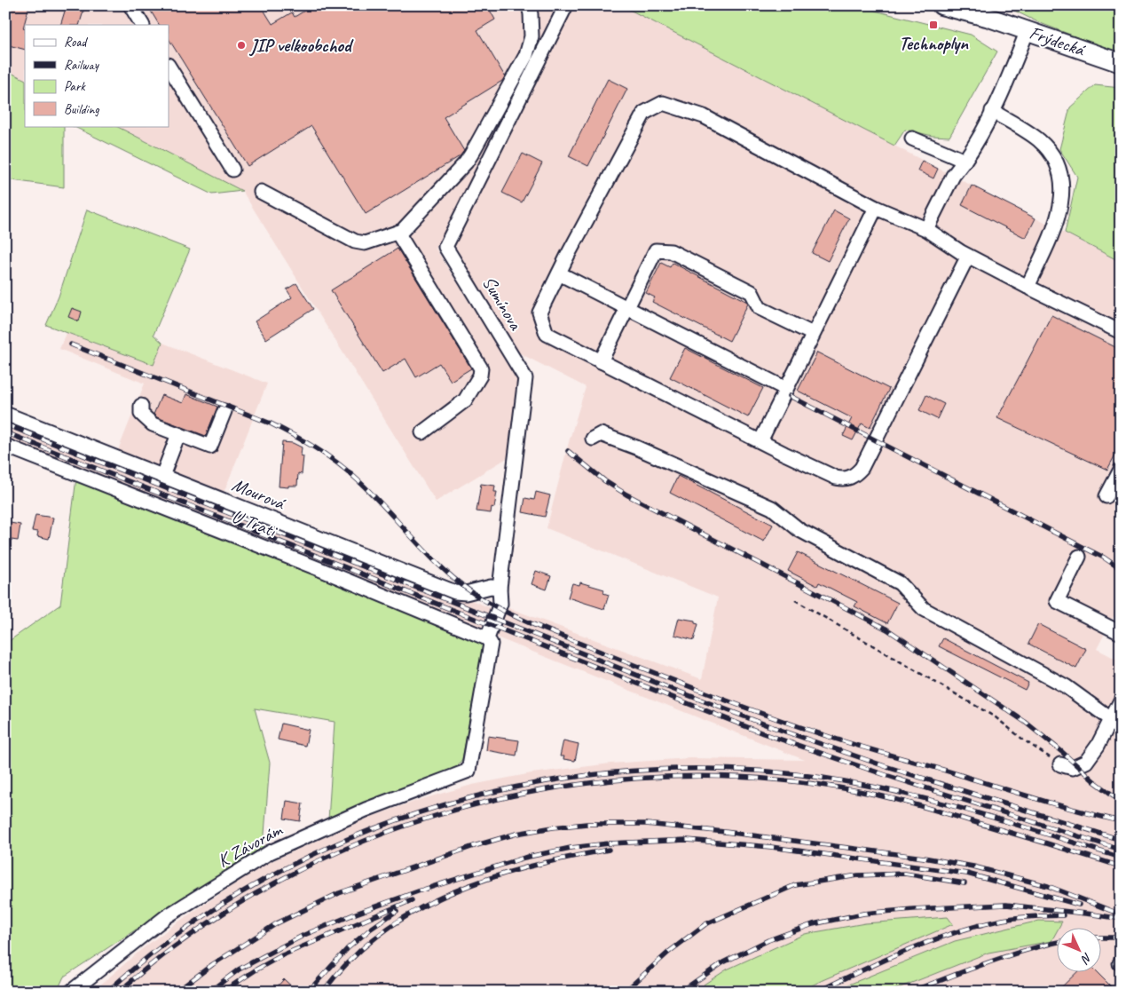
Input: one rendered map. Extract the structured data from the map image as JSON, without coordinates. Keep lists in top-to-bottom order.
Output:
{
  "streets": {
    "main road": ["Frýdecká"],
    "street": [
      "Sumínova",
      "Mourová",
      "U Trati",
      "K Závorám"
    ]
  },
  "crossings": [
    ["Sumínova", "Mourová"],
    ["Sumínova", "U Trati"],
    ["Sumínova", "K Závorám"],
    ["U Trati", "K Závorám"]
  ],
  "places": {
    "transit": ["Technoplyn"],
    "other": ["JIP velkoobchod"]
  },
  "legend": [
    "Road",
    "Railway",
    "Park",
    "Building"
  ],
  "north": "bottom right"
}
